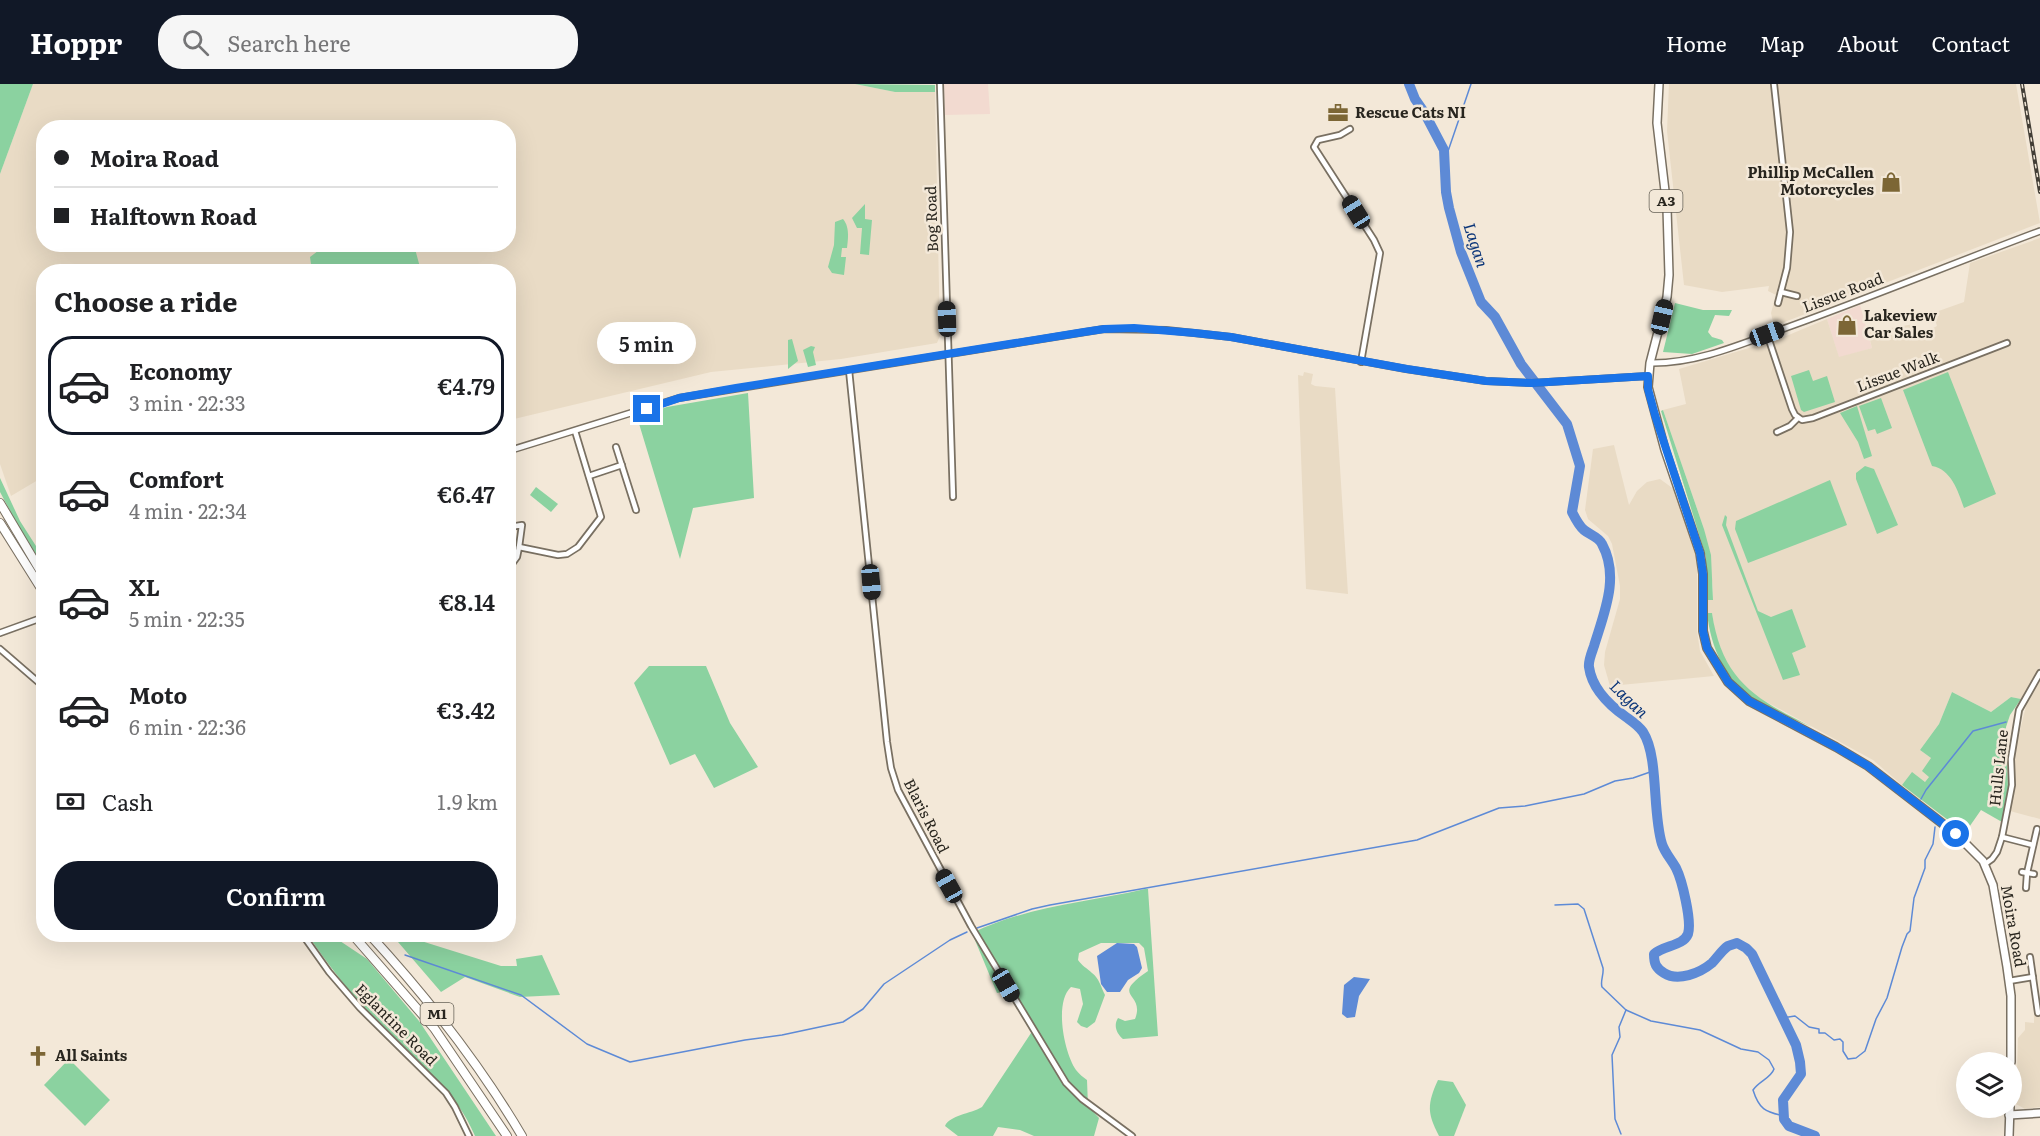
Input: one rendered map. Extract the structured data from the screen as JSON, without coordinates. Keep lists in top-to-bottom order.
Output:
{
  "streets": {
    "highway": ["M1"],
    "main road": ["A3", "Moira Road"],
    "street": [
      "Bog Road",
      "Lissue Road",
      "Lissue Walk",
      "Hulls Lane",
      "Blaris Road",
      "Eglantine Road"
    ]
  },
  "crossings": [
    ["Lissue Road", "Moira Road"],
    ["Hulls Lane", "Moira Road"]
  ],
  "water": ["Lagan"],
  "places": {
    "office": ["Rescue Cats NI"],
    "shop": ["Phillip McCallen Motorcycles", "Lakeview Car Sales"],
    "church": ["All Saints"]
  },
  "page": {
    "header": "Hoppr",
    "search": "Search here",
    "nav": [
      "Home",
      "Map",
      "About",
      "Contact"
    ],
    "banner": ["Moira Road", "Halftown Road"],
    "heading": "Choose a ride",
    "bubble": "5 min",
    "list": [
      {
        "name": "Economy",
        "note": "3 min · 22:33",
        "value": "€4.79"
      },
      {
        "name": "Comfort",
        "note": "4 min · 22:34",
        "value": "€6.47"
      },
      {
        "name": "XL",
        "note": "5 min · 22:35",
        "value": "€8.14"
      },
      {
        "name": "Moto",
        "note": "6 min · 22:36",
        "value": "€3.42"
      }
    ],
    "pay": ["Cash", "1.9 km"],
    "buttons": "Confirm"
  }
}
